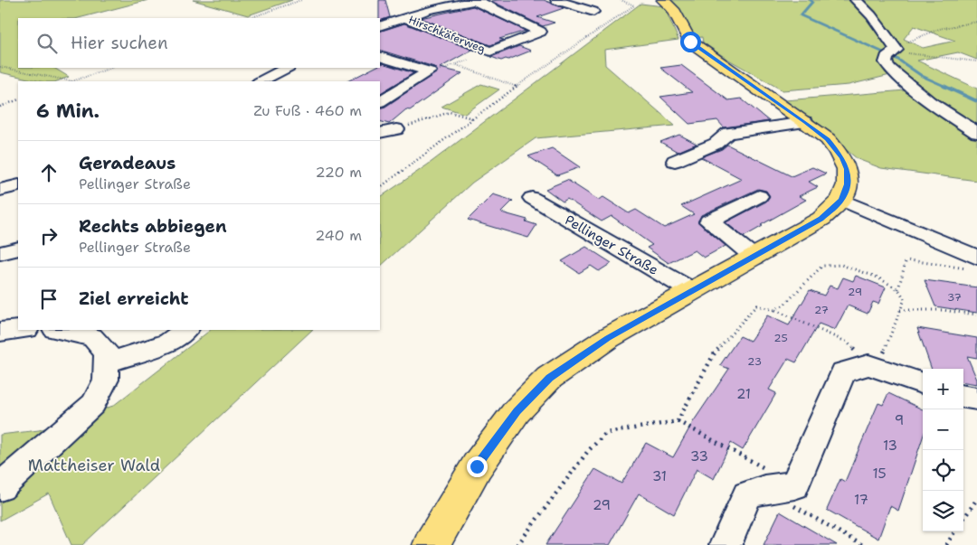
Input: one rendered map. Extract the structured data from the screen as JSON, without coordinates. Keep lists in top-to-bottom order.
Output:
{
  "streets": {
    "street": ["Hirschkäferweg", "Pellinger Straße"]
  },
  "parks": ["Mattheiser Wald"],
  "house_numbers": [
    "29",
    "37",
    "27",
    "25",
    "23",
    "21",
    "9",
    "13",
    "33",
    "15",
    "31",
    "17",
    "29"
  ],
  "page": {
    "search": "Hier suchen",
    "heading": ["6 Min.", "Zu Fuß · 460 m"],
    "list": [
      ["Geradeaus", "Pellinger Straße", "220 m"],
      ["Rechts abbiegen", "Pellinger Straße", "240 m"],
      "Ziel erreicht"
    ],
    "map_buttons": ["+", "−"]
  }
}
